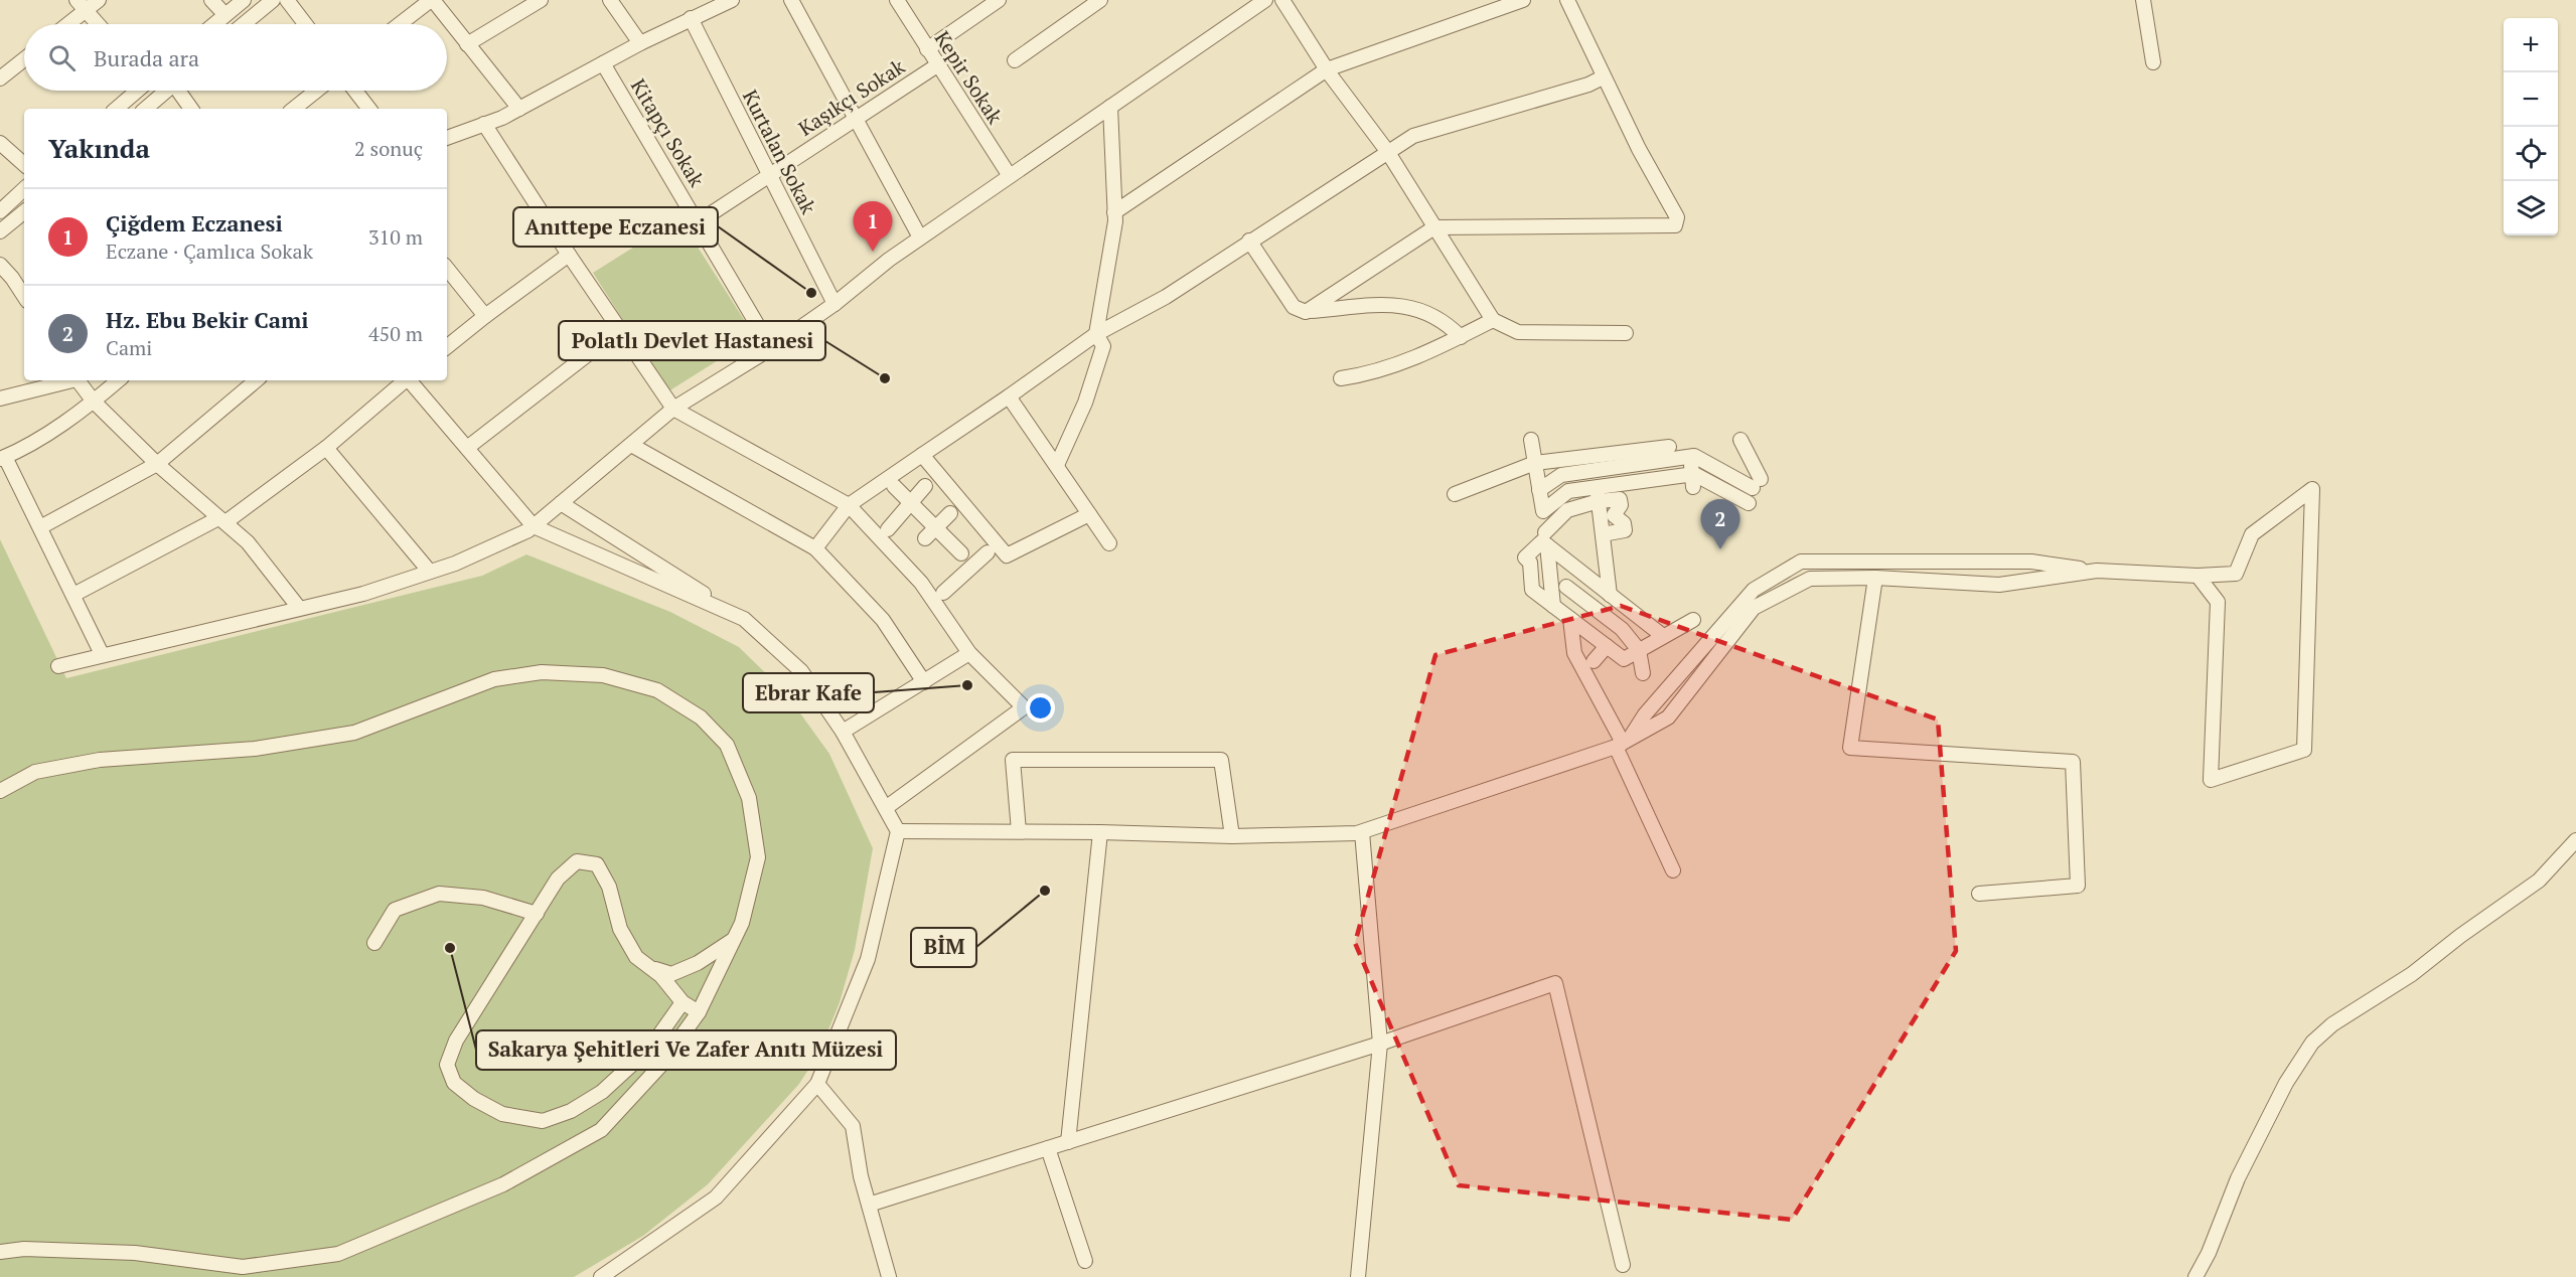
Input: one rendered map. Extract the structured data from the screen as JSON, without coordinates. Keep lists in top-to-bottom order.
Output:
{
  "streets": {
    "street": [
      "Kepir Sokak",
      "Kaşıkçı Sokak",
      "Kitapçı Sokak",
      "Kurtalan Sokak"
    ]
  },
  "crossings": [
    ["Kepir Sokak", "Kaşıkçı Sokak"],
    ["Kaşıkçı Sokak", "Kitapçı Sokak"],
    ["Kaşıkçı Sokak", "Kurtalan Sokak"]
  ],
  "places": [
    "Anıttepe Eczanesi",
    "Polatlı Devlet Hastanesi",
    "Ebrar Kafe",
    "BİM",
    "Sakarya Şehitleri Ve Zafer Anıtı Müzesi"
  ],
  "page": {
    "map_buttons": ["+", "−"],
    "search": "Burada ara",
    "heading": ["Yakında", "2 sonuç"],
    "list": [
      {
        "mark": "1",
        "name": "Çiğdem Eczanesi",
        "note": "Eczane · Çamlıca Sokak",
        "value": "310 m"
      },
      {
        "mark": "2",
        "name": "Hz. Ebu Bekir Cami",
        "note": "Cami",
        "value": "450 m"
      }
    ],
    "pins": ["1", "2"]
  }
}
